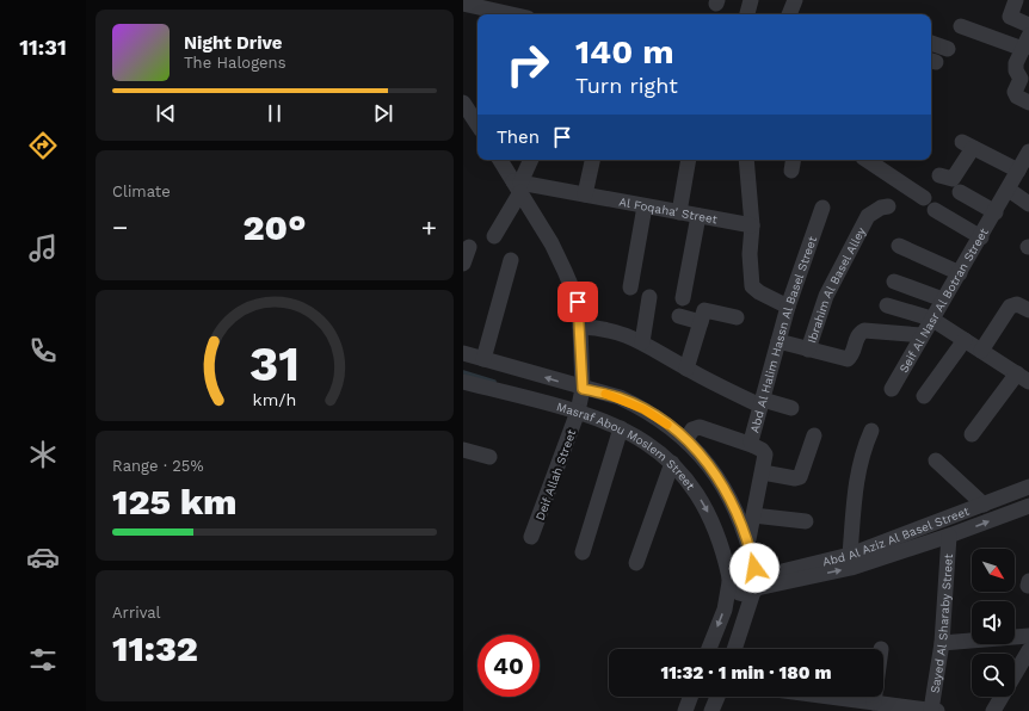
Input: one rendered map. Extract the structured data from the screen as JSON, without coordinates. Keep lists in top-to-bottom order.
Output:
{
  "streets": {
    "street": [
      "Al Foqaha' Street",
      "Ibrahim Al Basel Alley",
      "Seif Al Nasr Al Botran Street",
      "Abd Al Halim Hassn Al Basel Street",
      "Masraf Abou Moslem Street",
      "Deif Allah Street",
      "Abd Al Aziz Al Basel Street",
      "Sayed Al Sharaby Street"
    ]
  },
  "crossings": [
    ["Al Foqaha' Street", "Deif Allah Street"],
    ["Masraf Abou Moslem Street", "Deif Allah Street"],
    ["Masraf Abou Moslem Street", "Abd Al Aziz Al Basel Street"],
    ["Abd Al Aziz Al Basel Street", "Sayed Al Sharaby Street"]
  ],
  "north": "bottom right",
  "page": {
    "tabs": "11:31",
    "turn": ["140 m", "Turn right"],
    "song": ["Night Drive", "The Halogens"],
    "then": "Then",
    "tile": [
      "Climate",
      ["Range · 25%", "125 km"],
      ["Arrival", "11:32"]
    ],
    "heat": ["−", "20°", "+"],
    "limit": "40",
    "trip": "11:32 · 1 min · 180 m",
    "gauge": ["31", "km/h"]
  }
}
